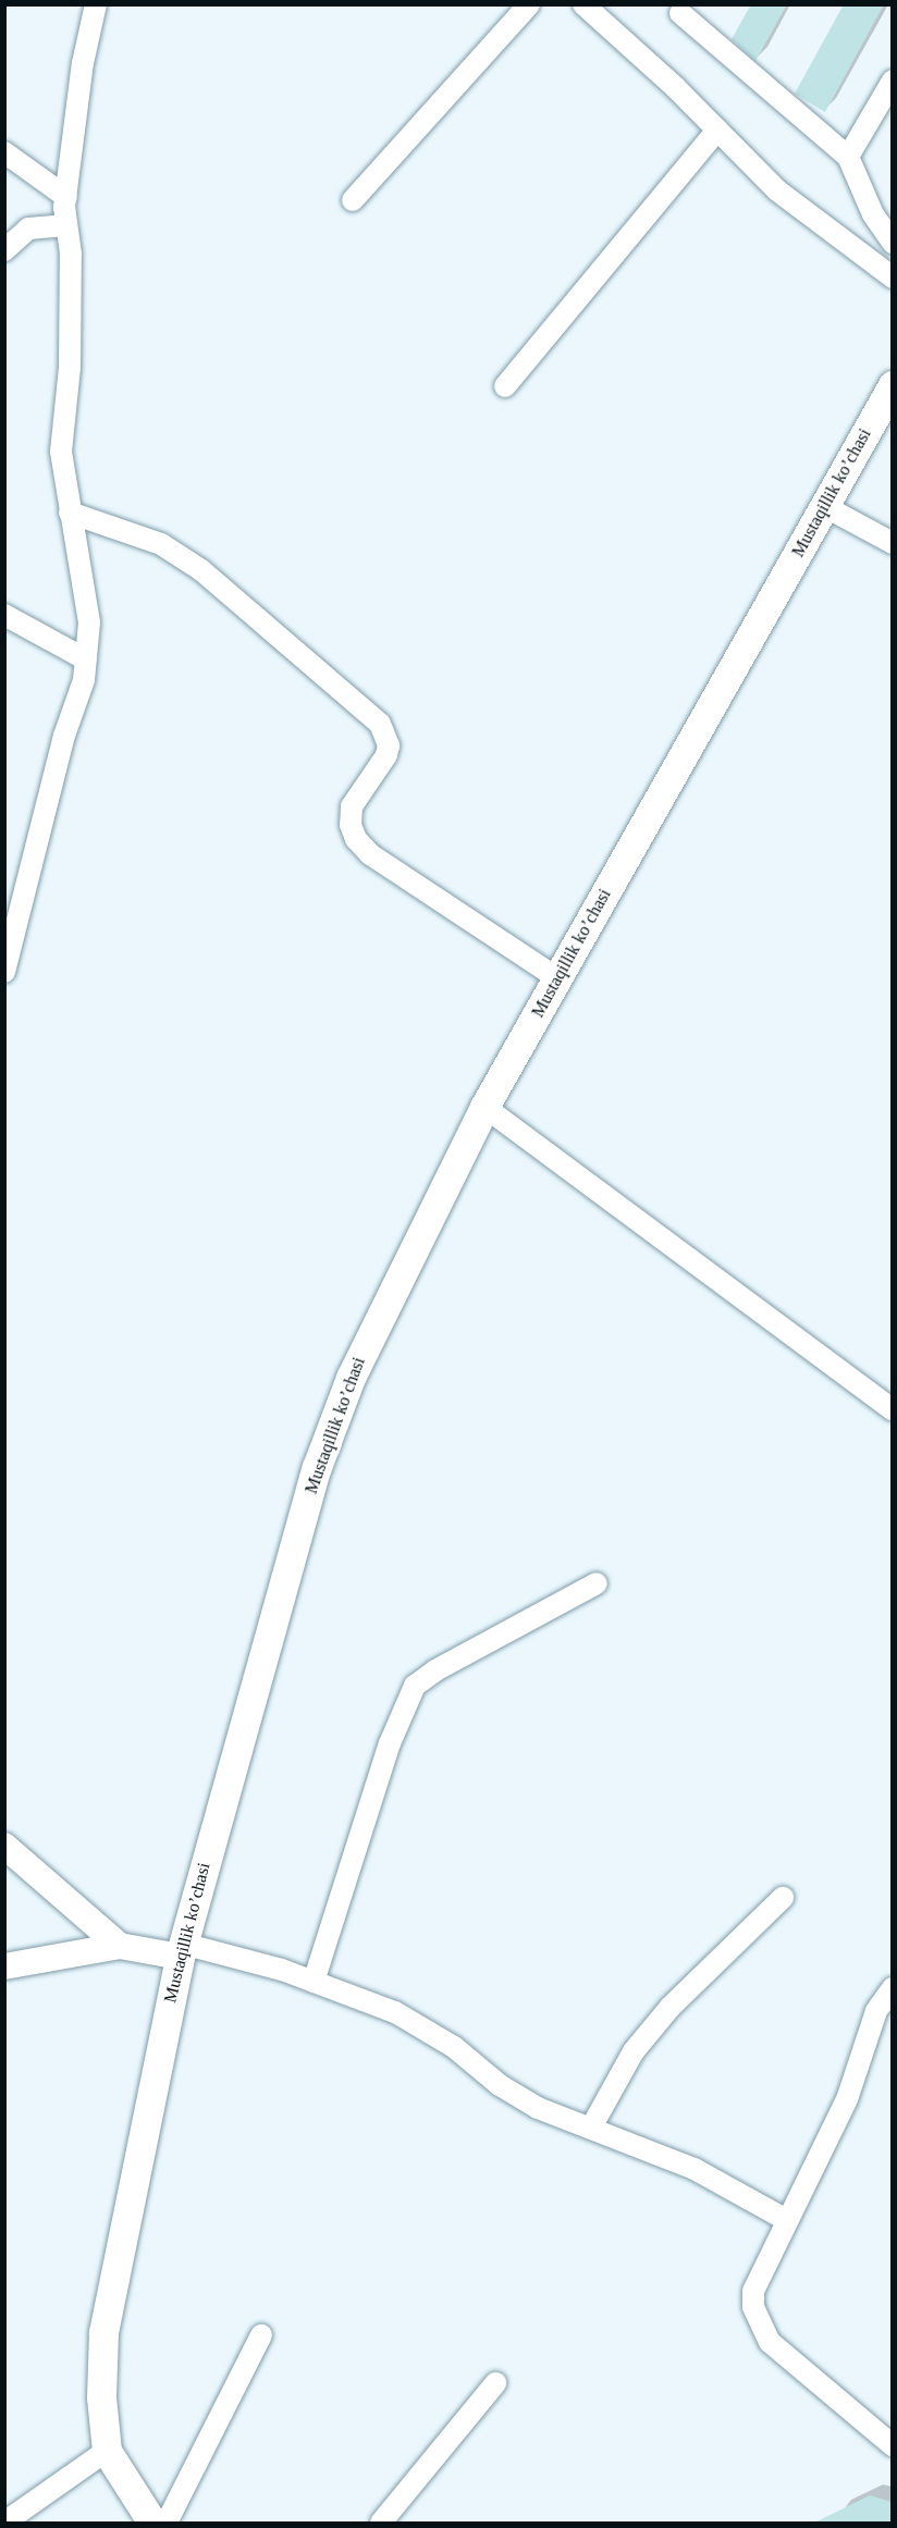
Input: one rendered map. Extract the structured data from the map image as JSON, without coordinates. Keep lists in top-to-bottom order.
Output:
{
  "streets": {
    "main road": ["Mustaqillik ko’chasi"]
  }
}
